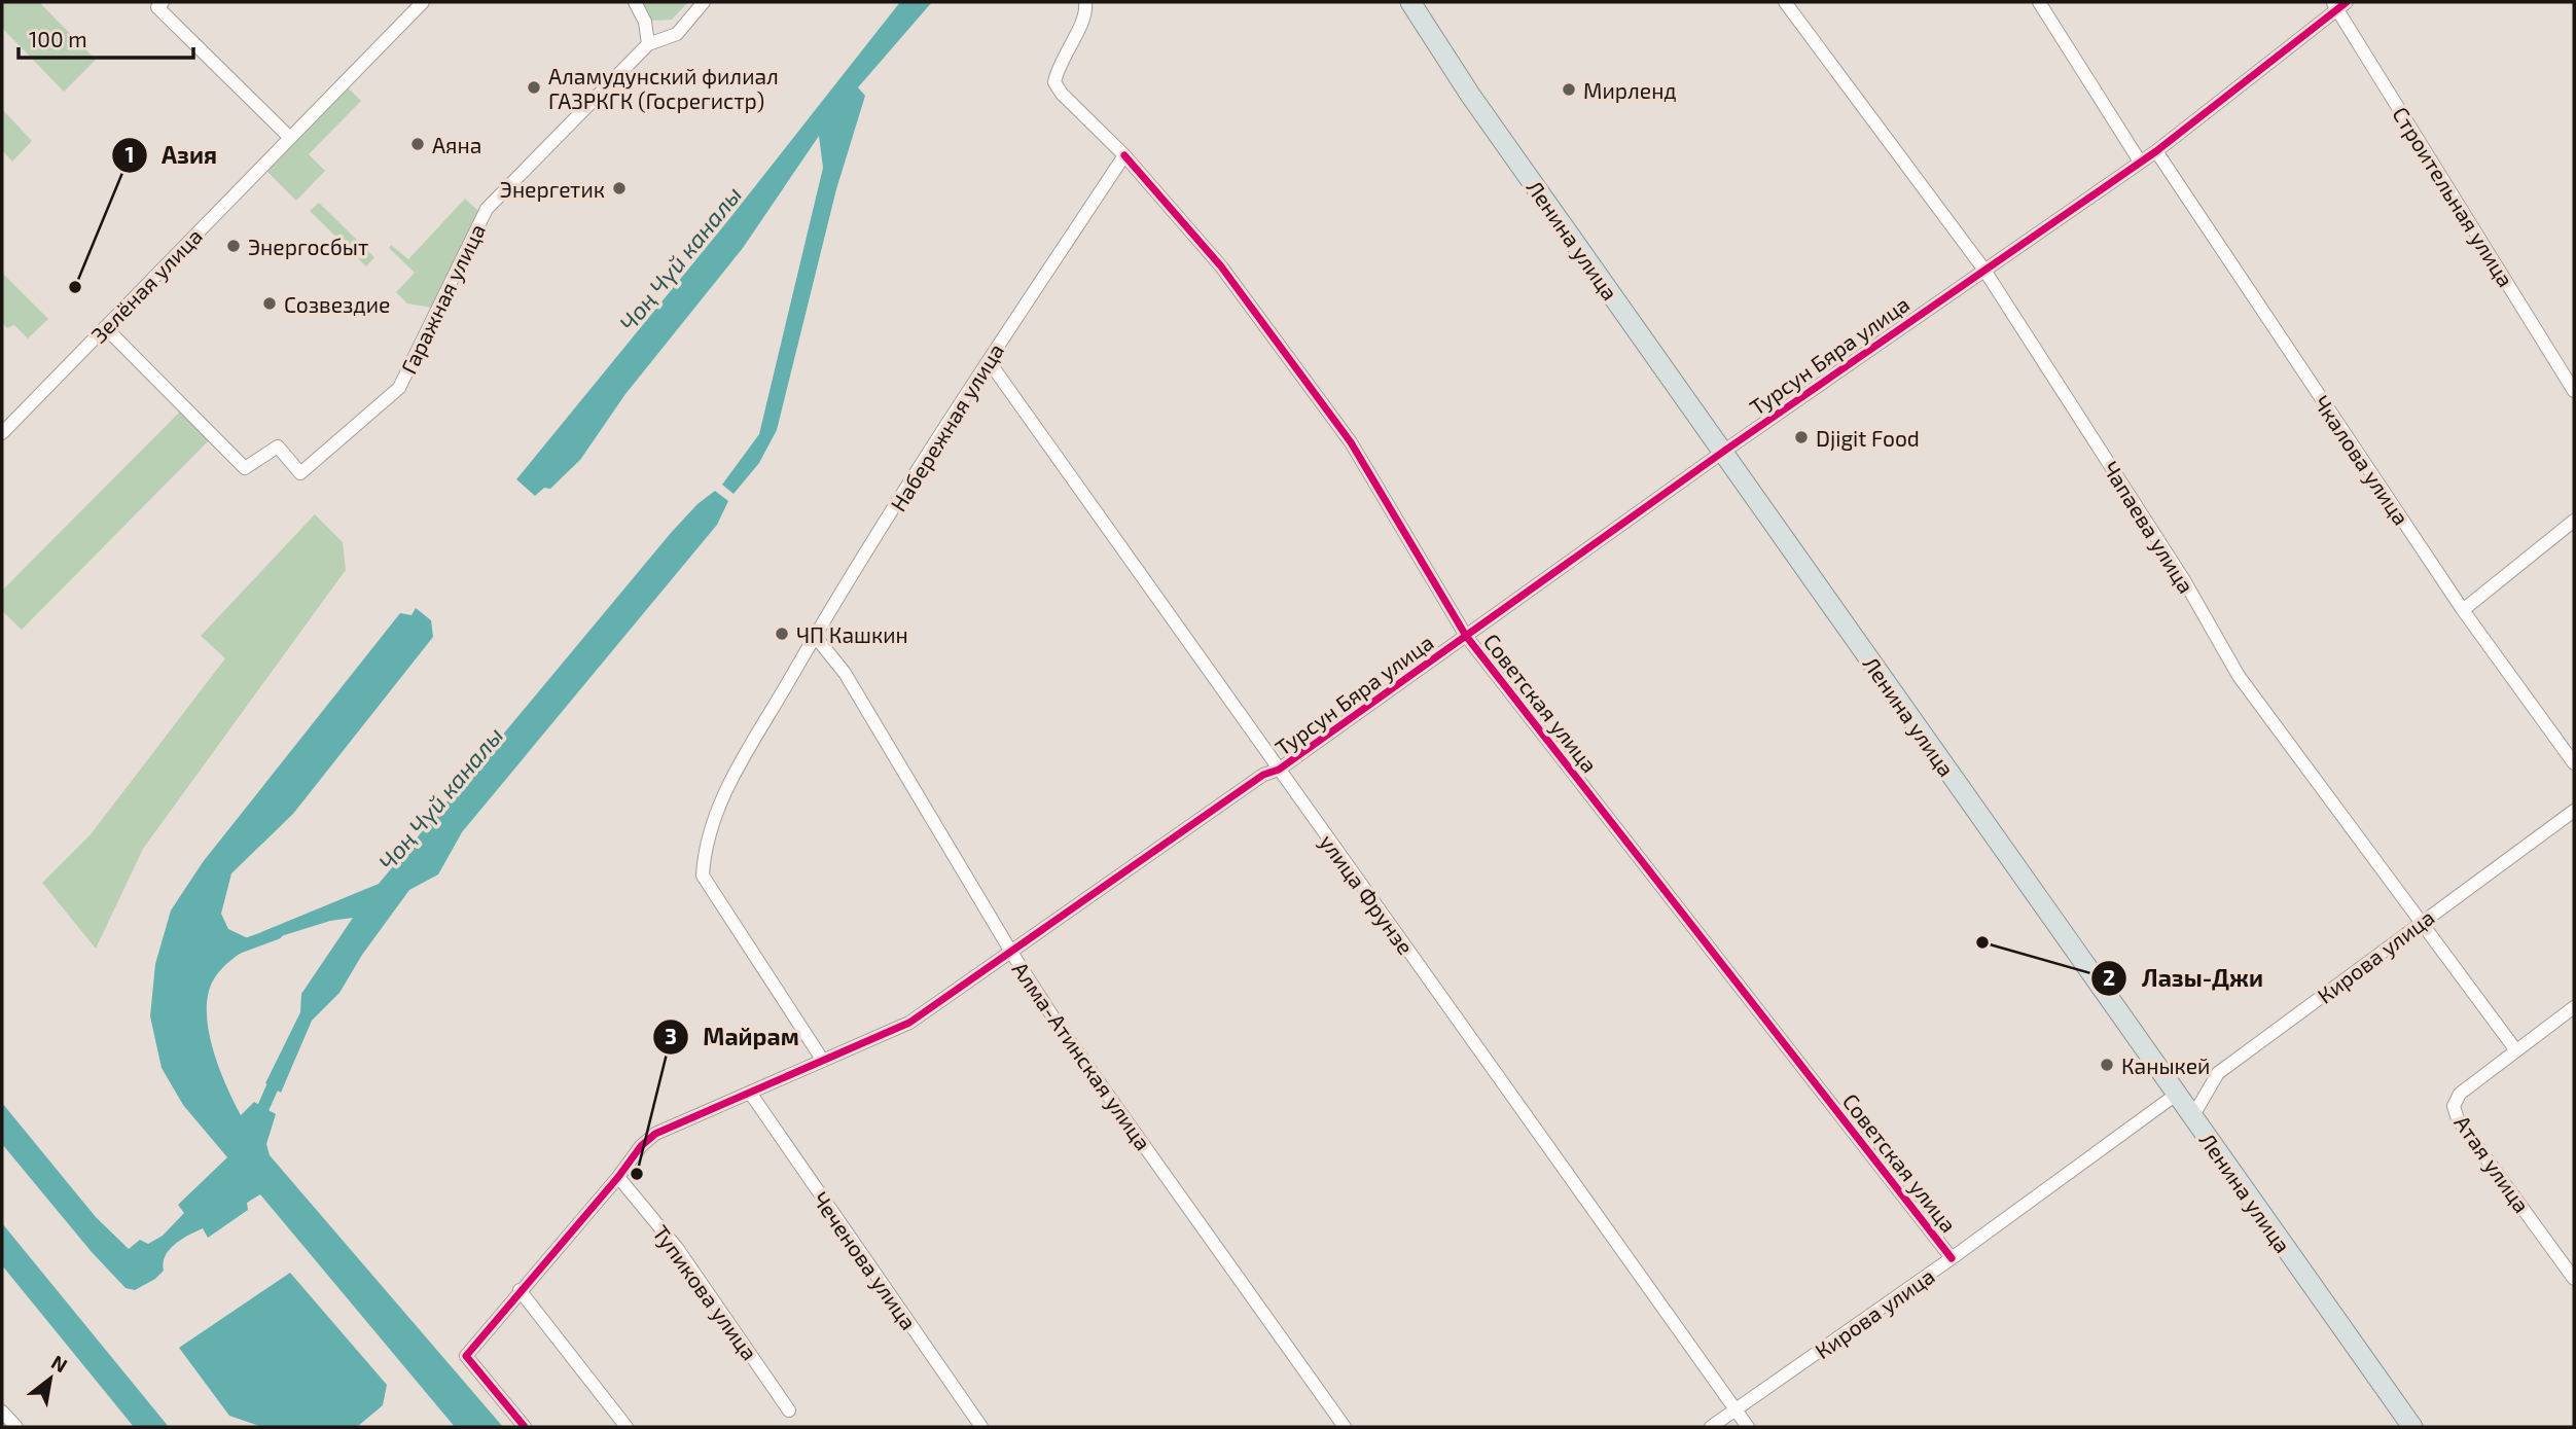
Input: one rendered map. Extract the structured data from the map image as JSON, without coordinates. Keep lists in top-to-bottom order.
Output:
{
  "streets": {
    "main road": ["Ленина улица"],
    "street": [
      "Строительная улица",
      "Зелёная улица",
      "Гаражная улица",
      "Турсун Бяра улица",
      "Набережная улица",
      "Чкалова улица",
      "Чапаева улица",
      "Советская улица",
      "улица Фрунзе",
      "Кирова улица",
      "Алма-Атинская улица",
      "Атая улица",
      "Чеченова улица",
      "Тупикова улица"
    ]
  },
  "crossings": [
    ["Строительная улица", "Турсун Бяра улица"],
    ["Ленина улица", "Турсун Бяра улица"],
    ["Ленина улица", "Кирова улица"],
    ["Зелёная улица", "Гаражная улица"],
    ["Турсун Бяра улица", "Набережная улица"],
    ["Турсун Бяра улица", "Чкалова улица"],
    ["Турсун Бяра улица", "Чапаева улица"],
    ["Турсун Бяра улица", "Советская улица"],
    ["Турсун Бяра улица", "улица Фрунзе"],
    ["Турсун Бяра улица", "Алма-Атинская улица"],
    ["Турсун Бяра улица", "Чеченова улица"],
    ["Турсун Бяра улица", "Тупикова улица"],
    ["Набережная улица", "Советская улица"],
    ["Набережная улица", "улица Фрунзе"],
    ["Набережная улица", "Алма-Атинская улица"],
    ["Чапаева улица", "Кирова улица"],
    ["Чапаева улица", "Атая улица"],
    ["Советская улица", "Кирова улица"],
    ["улица Фрунзе", "Кирова улица"]
  ],
  "water": ["Чоң Чүй каналы"],
  "places": [
    "Аламудунский филиал ГАЗРКГК (Госрегистр)",
    "Мирленд",
    "Аяна",
    "Энергетик",
    "Энергосбыт",
    "Азия",
    "Созвездие",
    "Djigit Food",
    "ЧП Кашкин",
    "Лазы-Джи",
    "Каныкей",
    "Майрам"
  ],
  "scale_bar": "100 m",
  "north": "top right"
}
